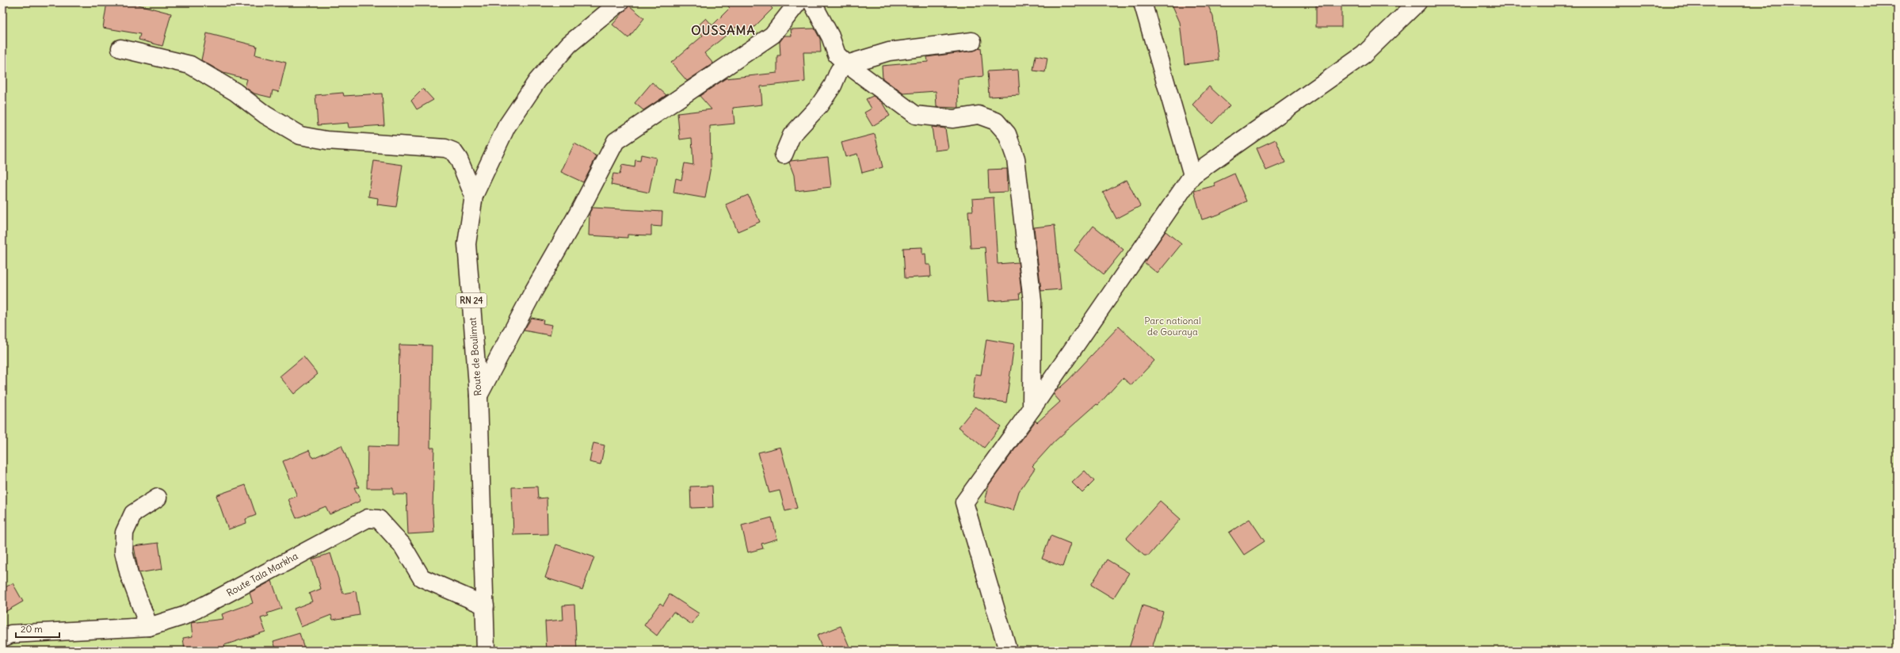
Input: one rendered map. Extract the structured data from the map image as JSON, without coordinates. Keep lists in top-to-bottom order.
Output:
{
  "streets": {
    "street": ["RN 24", "Route de Boulimat", "Route Tala Markha"]
  },
  "crossings": [
    ["Route de Boulimat", "Route Tala Markha"]
  ],
  "districts": ["OUSSAMA"],
  "parks": ["Parc national de Gouraya"],
  "scale_bar": "20 m"
}
